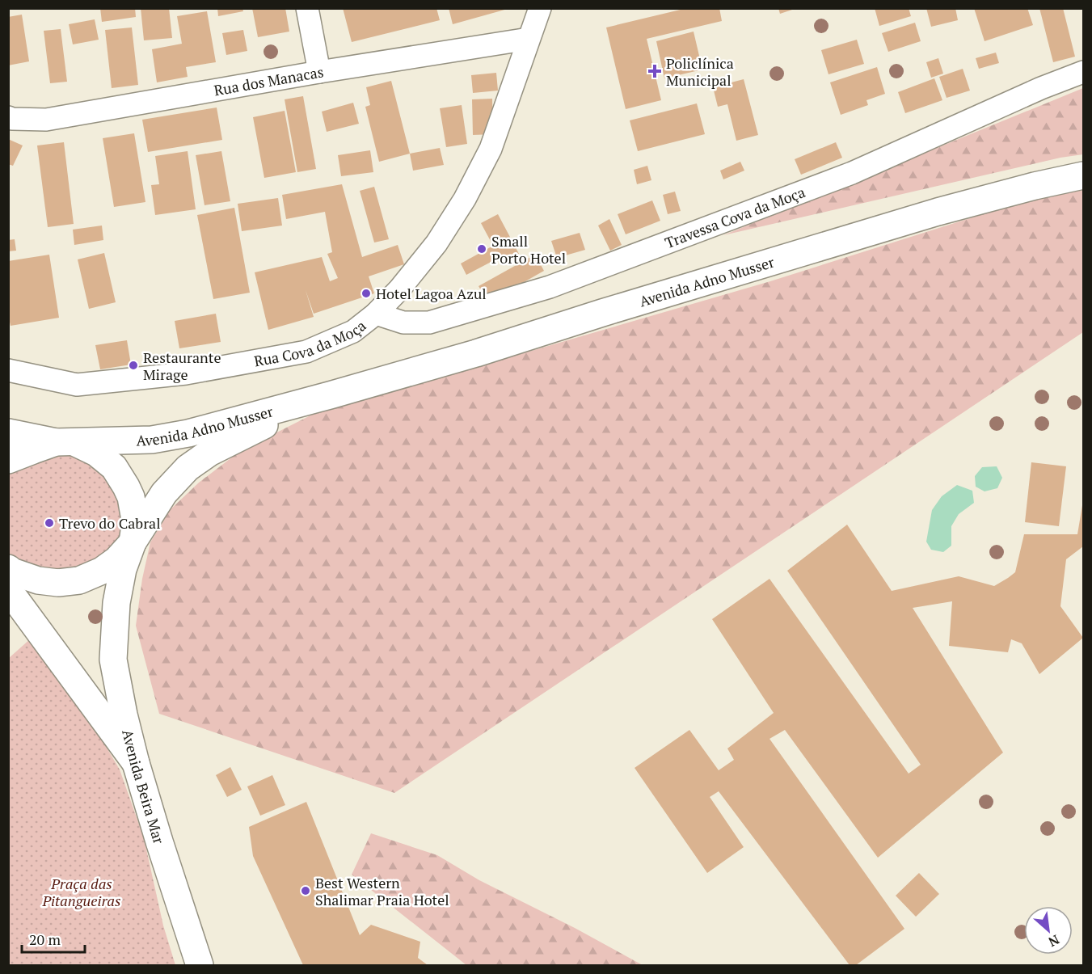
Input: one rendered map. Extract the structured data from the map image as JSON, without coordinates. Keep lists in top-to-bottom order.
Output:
{
  "streets": {
    "main road": ["Avenida Adno Musser", "Avenida Beira Mar"],
    "street": ["Rua dos Manacas", "Travessa Cova da Moça", "Rua Cova da Moça"]
  },
  "crossings": [
    ["Rua dos Manacas", "Rua Cova da Moça"],
    ["Travessa Cova da Moça", "Rua Cova da Moça"],
    ["Avenida Adno Musser", "Avenida Beira Mar"]
  ],
  "parks": ["Praça das Pitangueiras"],
  "places": {
    "health": ["Policlínica Municipal"],
    "other": [
      "Small Porto Hotel",
      "Hotel Lagoa Azul",
      "Restaurante Mirage",
      "Trevo do Cabral",
      "Best Western Shalimar Praia Hotel"
    ]
  },
  "scale_bar": "20 m",
  "north": "bottom right"
}
